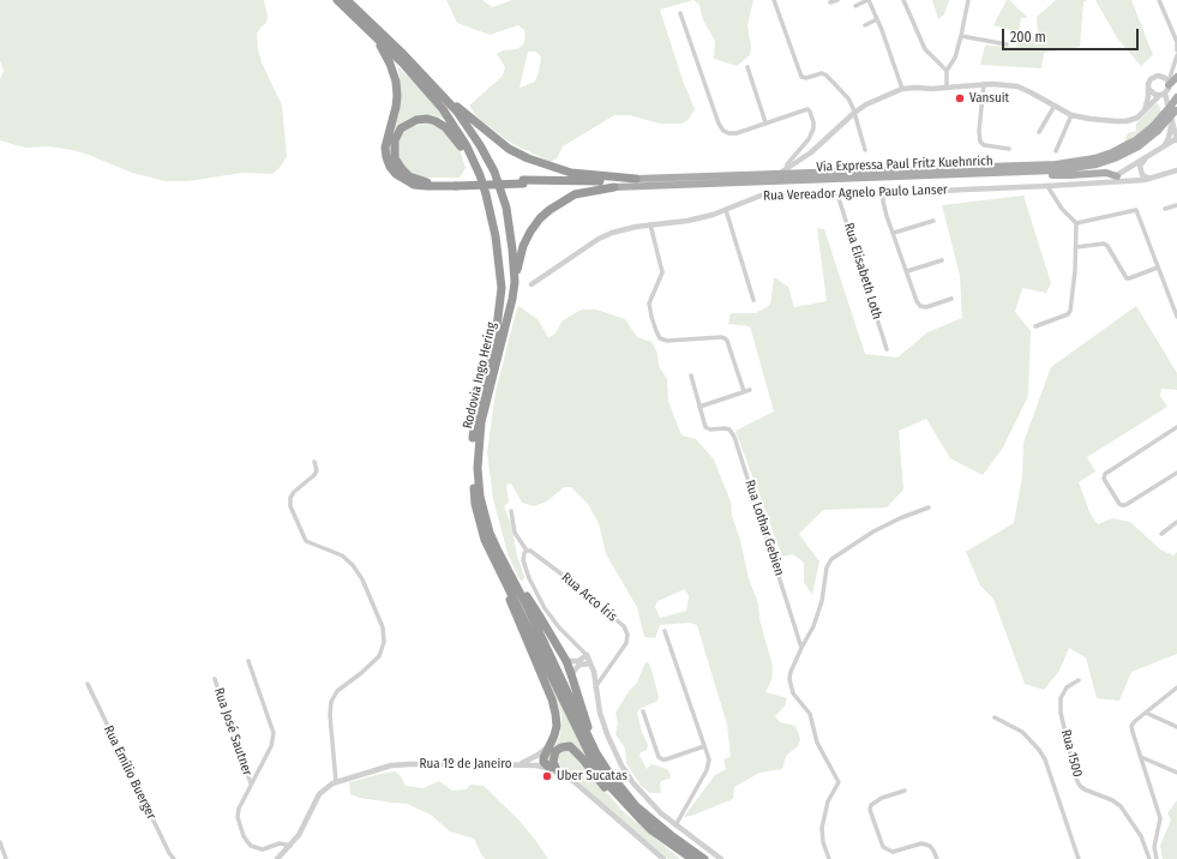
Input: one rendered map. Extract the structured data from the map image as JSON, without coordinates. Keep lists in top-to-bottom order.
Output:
{
  "streets": {
    "highway": ["Rodovia Ingo Hering"],
    "main road": ["Via Expressa Paul Fritz Kuehnrich"],
    "street": [
      "Rua Vereador Agnelo Paulo Lanser",
      "Rua Elisabeth Loth",
      "Rua Lothar Gebien",
      "Rua Arco Íris",
      "Rua José Sautner",
      "Rua 1500",
      "Rua 1º de Janeiro",
      "Rua Emílio Buerger"
    ]
  },
  "crossings": [
    ["Rua Vereador Agnelo Paulo Lanser", "Rua Elisabeth Loth"]
  ],
  "places": ["Vansuit", "Uber Sucatas"],
  "scale_bar": "200 m"
}
